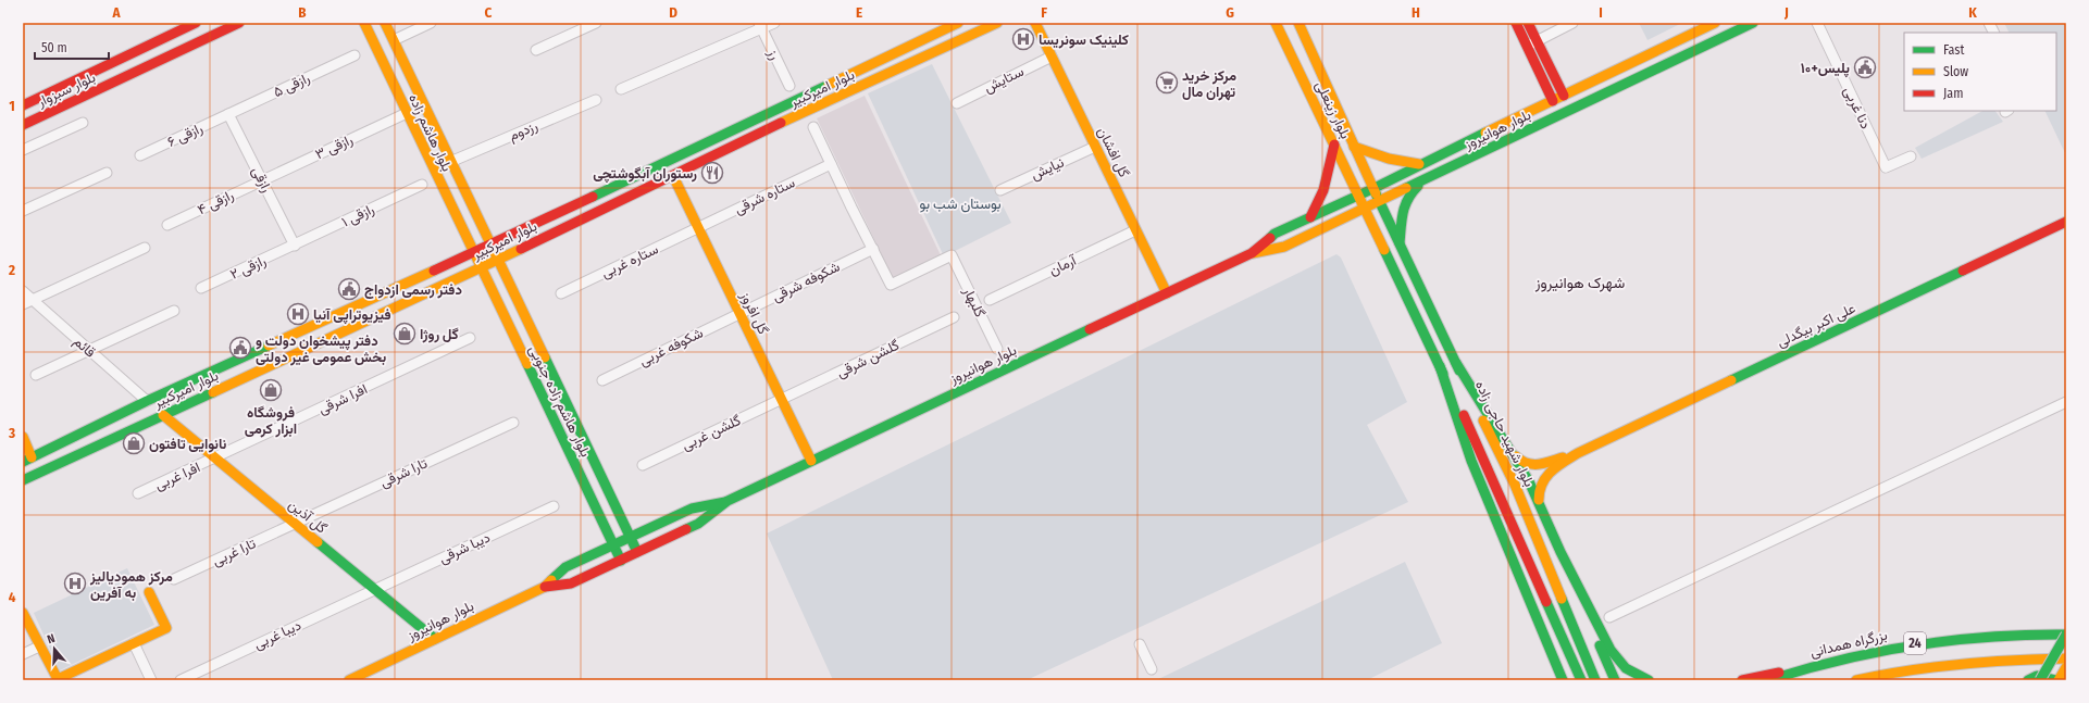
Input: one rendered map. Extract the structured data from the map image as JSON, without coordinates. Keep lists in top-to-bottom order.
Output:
{
  "streets": {
    "main road": [
      "بلوار امیرکبیر",
      "بلوار سبزوار",
      "بلوار زینعلی",
      "بلوار هوانیروز",
      "بلوار هاشم زاده",
      "گل افشان",
      "گل افروز",
      "علی اکبر بیگدلی",
      "بلوار هاشم زاده جنوبی",
      "بلوار شهید حاجی زاده",
      "گل آذین",
      "بزرگراه همدانی",
      "24"
    ],
    "street": [
      "رز",
      "ستایش",
      "رازقی ۵",
      "دنا غربی",
      "رزدوم",
      "رازقی ۶",
      "رازقی ۳",
      "نیایش",
      "رازقی",
      "ستاره شرقی",
      "رازقی ۴",
      "رازقی ۱",
      "ستاره غربی",
      "آرمان",
      "رازقی ۲",
      "شکوفه شرقی",
      "گلبهار",
      "قائم",
      "شکوفه غربی",
      "گلشن شرقی",
      "افرا شرقی",
      "گلشن غربی",
      "تارا شرقی",
      "افرا غربی",
      "دیبا شرقی",
      "تارا غربی",
      "دیبا غربی"
    ]
  },
  "crossings": [
    ["ستایش", "گل افشان"],
    ["رازقی ۵", "رازقی ۶"],
    ["رازقی ۵", "رازقی"],
    ["بلوار امیرکبیر", "بلوار هاشم زاده"],
    ["بلوار امیرکبیر", "گل افروز"],
    ["بلوار امیرکبیر", "قائم"],
    ["بلوار امیرکبیر", "بلوار هاشم زاده جنوبی"],
    ["بلوار امیرکبیر", "گل آذین"],
    ["بلوار زینعلی", "بلوار هوانیروز"],
    ["بلوار زینعلی", "بلوار شهید حاجی زاده"],
    ["بلوار هوانیروز", "گل افشان"],
    ["بلوار هوانیروز", "گل افروز"],
    ["بلوار هوانیروز", "بلوار هاشم زاده جنوبی"],
    ["بلوار هوانیروز", "بلوار شهید حاجی زاده"],
    ["بلوار هوانیروز", "گل آذین"],
    ["رزدوم", "بلوار هاشم زاده"],
    ["بلوار هاشم زاده", "رازقی ۳"],
    ["بلوار هاشم زاده", "بلوار هاشم زاده جنوبی"],
    ["رازقی ۶", "رازقی"],
    ["رازقی ۳", "رازقی"],
    ["رازقی ۳", "رازقی ۴"],
    ["گل افشان", "نیایش"],
    ["گل افشان", "آرمان"],
    ["رازقی", "رازقی ۴"],
    ["رازقی", "رازقی ۱"],
    ["رازقی", "رازقی ۲"],
    ["ستاره شرقی", "ستاره غربی"],
    ["ستاره شرقی", "گل افروز"],
    ["رازقی ۱", "رازقی ۲"],
    ["ستاره غربی", "گل افروز"],
    ["شکوفه شرقی", "گلبهار"],
    ["شکوفه شرقی", "گل افروز"],
    ["شکوفه شرقی", "شکوفه غربی"],
    ["گل افروز", "شکوفه غربی"],
    ["گل افروز", "گلشن شرقی"],
    ["گل افروز", "گلشن غربی"],
    ["گلشن شرقی", "گلشن غربی"],
    ["افرا شرقی", "افرا غربی"],
    ["افرا شرقی", "گل آذین"],
    ["تارا شرقی", "گل آذین"],
    ["تارا شرقی", "تارا غربی"],
    ["افرا غربی", "گل آذین"],
    ["گل آذین", "دیبا شرقی"],
    ["گل آذین", "تارا غربی"],
    ["گل آذین", "دیبا غربی"],
    ["دیبا شرقی", "دیبا غربی"]
  ],
  "districts": ["شهرک هوانیروز"],
  "parks": ["بوستان شب بو"],
  "places": {
    "hospital": ["کلینیک سونریسا", "فیزیوتراپی آنیا", "مرکز همودیالیز به آفرین"],
    "public building": ["پلیس+۱۰", "دفتر رسمی ازدواج", "دفتر پیشخوان دولت و بخش عمومی غیر دولتی"],
    "supermarket": ["مرکز خرید تهران مال"],
    "restaurant": ["رستوران آبگوشتچی"],
    "shop": ["گل روژا", "فروشگاه ابزار کرمی", "نانوایی تافتون"]
  },
  "legend": ["Fast", "Slow", "Jam"],
  "scale_bar": "50 m",
  "north": "top",
  "grid": {
    "columns": [
      "A",
      "B",
      "C",
      "D",
      "E",
      "F",
      "G",
      "H",
      "I",
      "J",
      "K"
    ],
    "rows": [
      "1",
      "2",
      "3",
      "4"
    ]
  }
}
